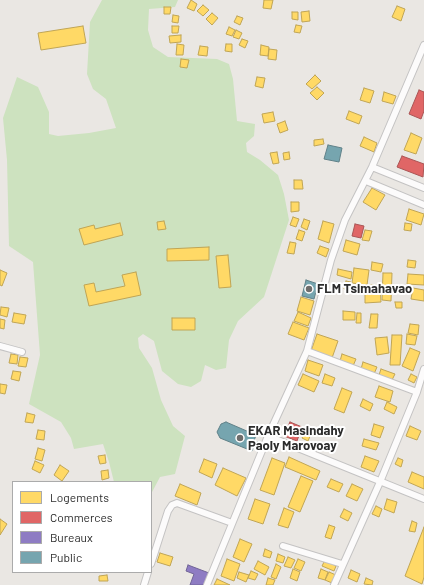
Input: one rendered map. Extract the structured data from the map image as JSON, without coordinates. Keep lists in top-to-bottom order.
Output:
{
  "places": ["FLM Tsimahavao", "EKAR Masindahy Paoly Marovoay"],
  "legend": [
    "Logements",
    "Commerces",
    "Bureaux",
    "Public"
  ]
}
